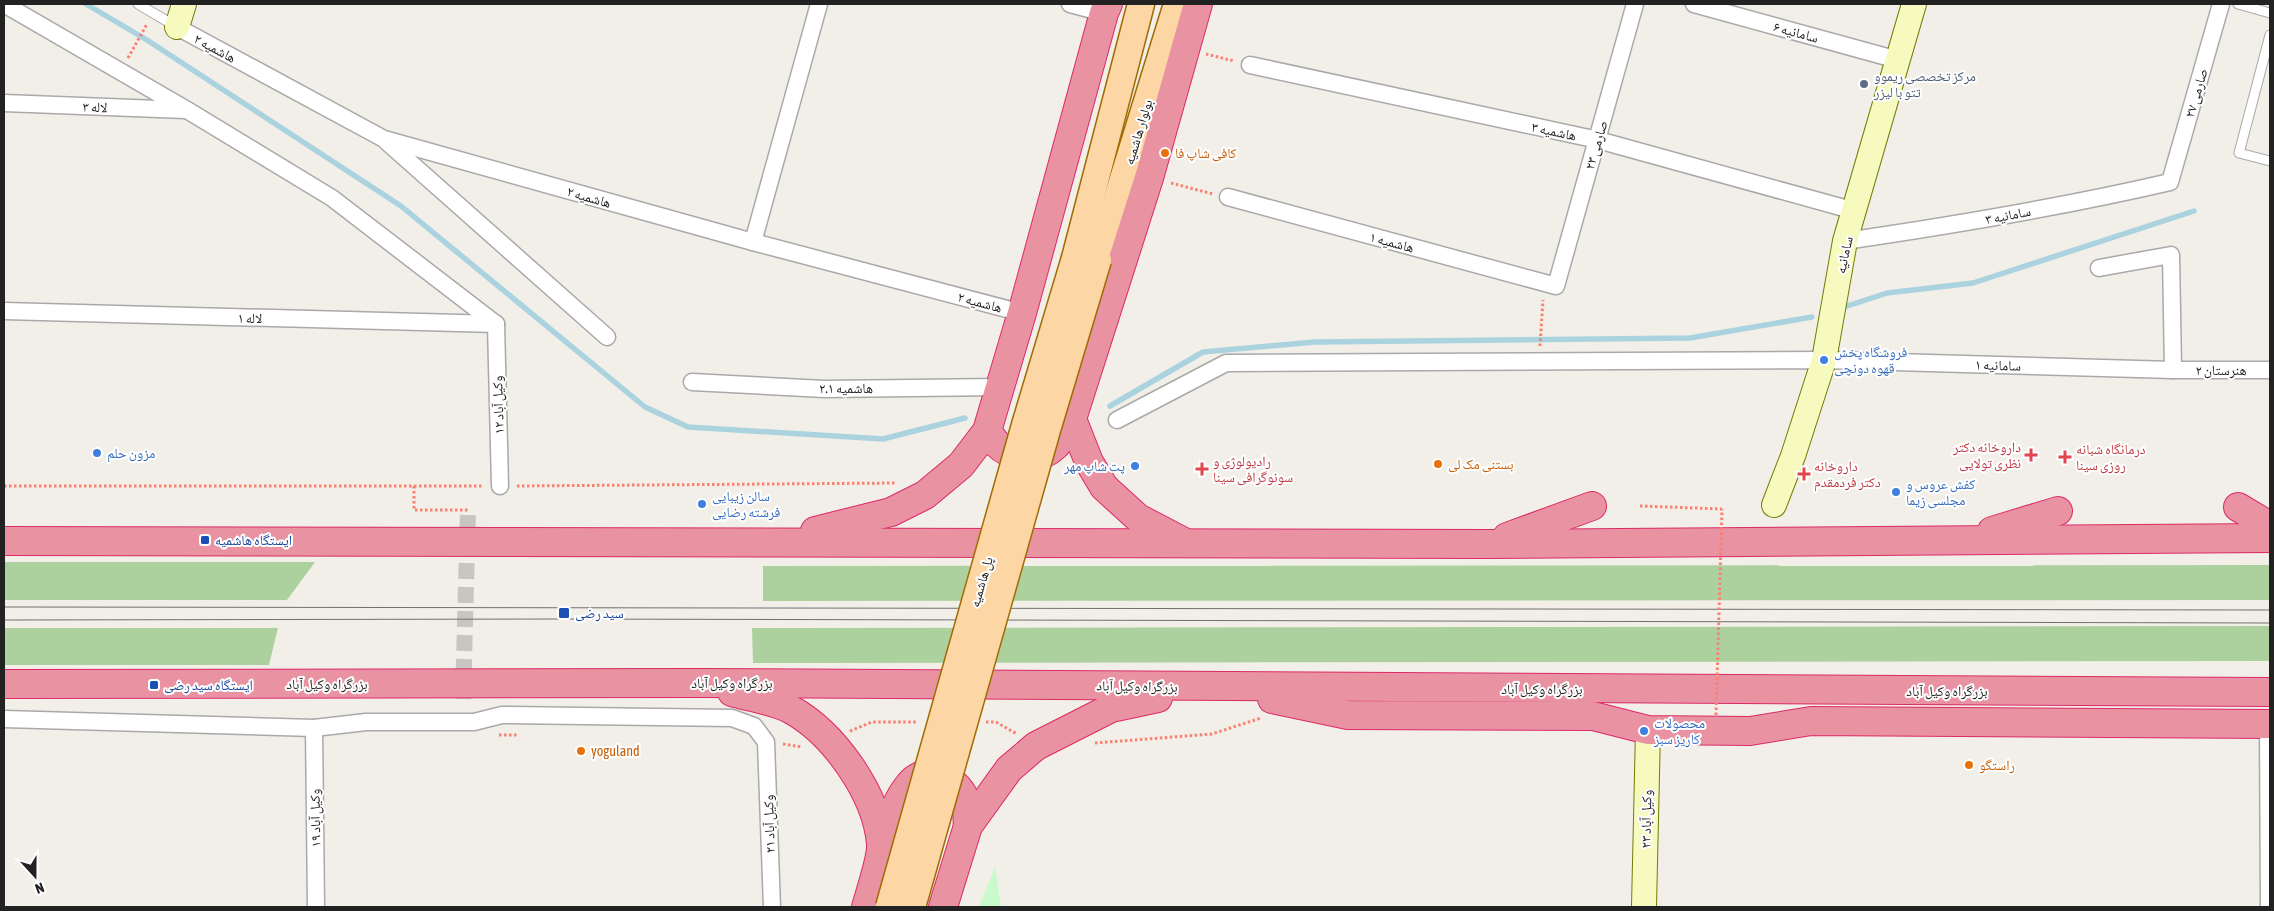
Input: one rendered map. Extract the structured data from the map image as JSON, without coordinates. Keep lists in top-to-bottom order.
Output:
{
  "streets": {
    "highway": ["بزرگراه وکیل آباد"],
    "main road": ["بولوار هاشمیه", "پل هاشمیه"],
    "street": [
      "سامانیه ۶",
      "هاشمیه ۲",
      "صارمی ۲۷",
      "لاله ۳",
      "هاشمیه ۳",
      "صارمی ۲۳",
      "سامانیه ۳",
      "هاشمیه ۱",
      "سامانیه",
      "لاله ۱",
      "سامانیه ۱",
      "هنرستان ۲",
      "هاشمیه ۲.۱",
      "۱۲ وکیل آباد",
      "۱۹ وکیل آباد",
      "۲۳ وکیل آباد",
      "۲۱ وکیل آباد"
    ]
  },
  "crossings": [
    ["سامانیه ۶", "سامانیه"],
    ["صارمی ۲۷", "سامانیه ۳"],
    ["هاشمیه ۳", "صارمی ۲۳"],
    ["هاشمیه ۳", "سامانیه"],
    ["بولوار هاشمیه", "پل هاشمیه"],
    ["صارمی ۲۳", "هاشمیه ۱"],
    ["سامانیه ۳", "سامانیه"],
    ["سامانیه", "سامانیه ۱"],
    ["لاله ۱", "۱۲ وکیل آباد"],
    ["سامانیه ۱", "هنرستان ۲"]
  ],
  "places": {
    "other": [
      "مرکز تخصصی ریموو تتو با لیزر",
      "کافی شاپ فا",
      "فروشگاه پخش قهوه دونچی",
      "مزون حلم",
      "بستنی مک لی",
      "پت شاپ مهر",
      "کفش عروس و مجلسی زیما",
      "سالن زیبایی فرشته رضایی",
      "محصولات کاریز سبز",
      "yoguland",
      "راستگو"
    ],
    "health": [
      "داروخانه دکتر نظری تولایی",
      "درمانگاه شبانه روزی سینا",
      "رادیولوژی و سونوگرافی سینا",
      "داروخانه دكتر فردمقدم"
    ],
    "transit": ["ایستگاه هاشمیه", "سید رضی", "ایستگاه سید رضی"]
  },
  "north": "bottom"
}
